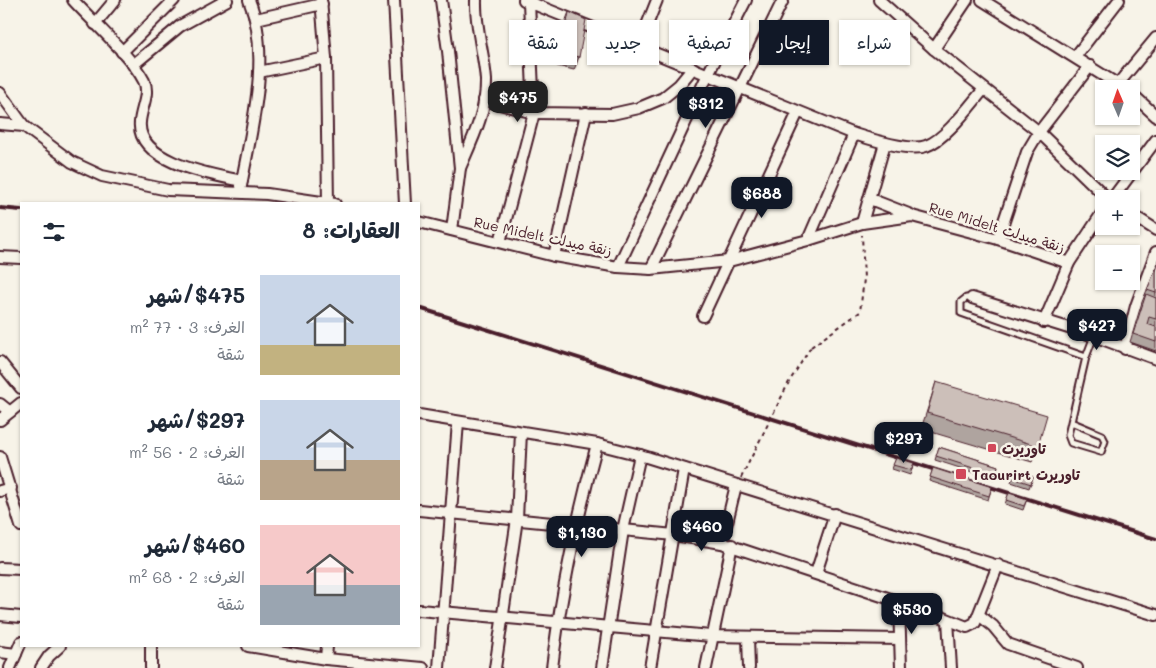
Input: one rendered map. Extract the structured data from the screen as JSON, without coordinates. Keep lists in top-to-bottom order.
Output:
{
  "streets": {
    "street": ["Rue Midelt زنقة ميدلت"]
  },
  "places": {
    "transit": ["تاوريرت", "Taourirt تاوريرت"]
  },
  "north": "top",
  "page": {
    "chip": [
      "شراء",
      "إيجار",
      "تصفية",
      "جديد",
      "شقة"
    ],
    "map_buttons": ["+", "−"],
    "price": [
      "$475",
      "$312",
      "$688",
      "$427",
      "$297",
      "$460",
      "$1,130",
      "$530"
    ],
    "heading": "العقارات: 8",
    "list": [
      {
        "name": "$475/شهر",
        "note": "الغرف: 3 · 77 m² · شقة"
      },
      {
        "name": "$297/شهر",
        "note": "الغرف: 2 · 56 m² · شقة"
      },
      {
        "name": "$460/شهر",
        "note": "الغرف: 2 · 68 m² · شقة"
      }
    ]
  }
}
